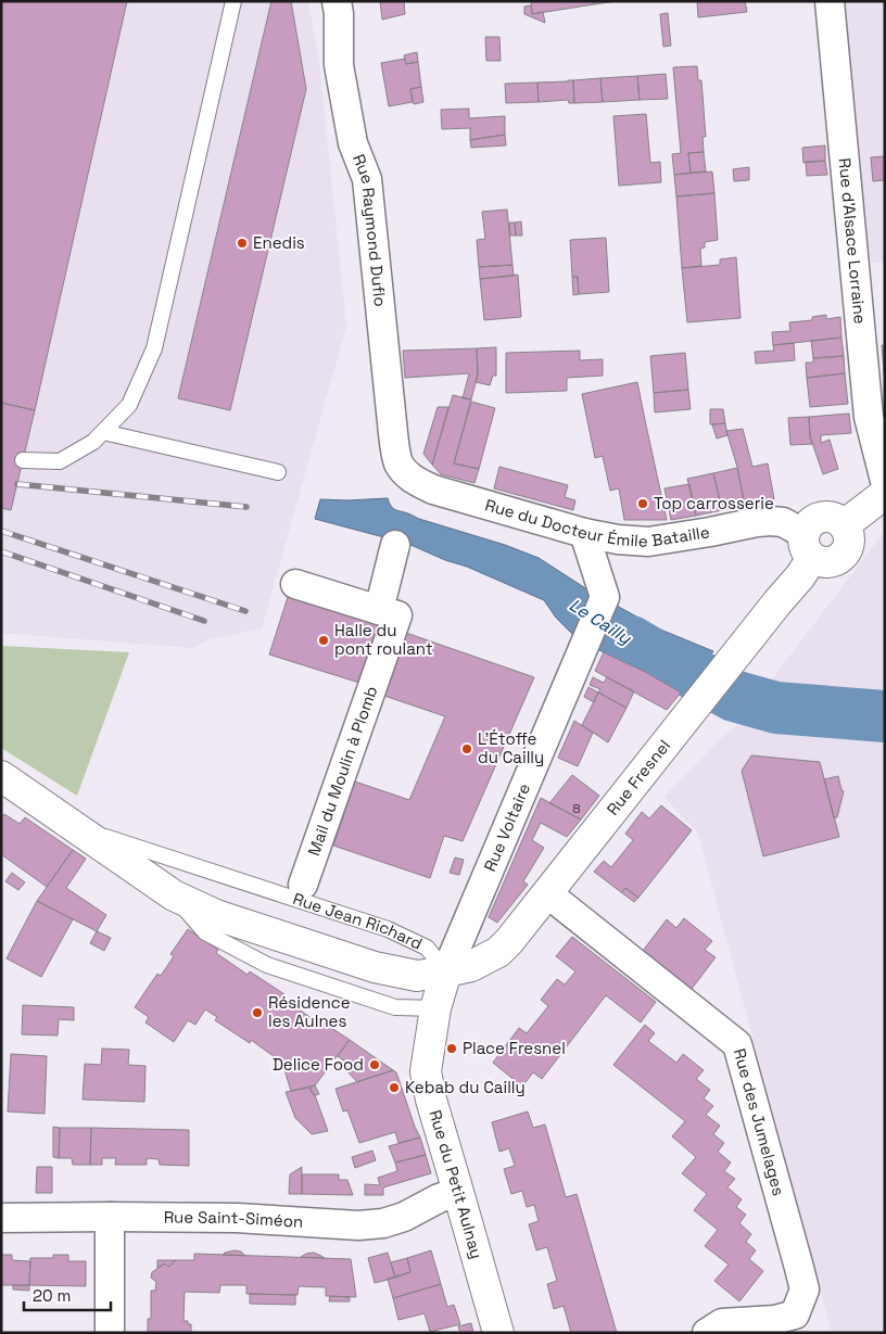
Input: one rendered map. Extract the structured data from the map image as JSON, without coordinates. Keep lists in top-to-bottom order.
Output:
{
  "streets": {
    "street": [
      "Rue Raymond Duflo",
      "Rue d'Alsace Lorraine",
      "Rue du Docteur Émile Bataille",
      "Mail du Moulin à Plomb",
      "Rue Fresnel",
      "Rue Voltaire",
      "Rue Jean Richard",
      "Rue des Jumelages",
      "Rue du Petit Aulnay",
      "Rue Saint-Siméon"
    ]
  },
  "crossings": [
    ["Rue Raymond Duflo", "Rue du Docteur Émile Bataille"],
    ["Rue du Docteur Émile Bataille", "Rue Fresnel"],
    ["Rue du Docteur Émile Bataille", "Rue Voltaire"],
    ["Rue Fresnel", "Rue Voltaire"],
    ["Rue Fresnel", "Rue Jean Richard"],
    ["Rue Fresnel", "Rue des Jumelages"],
    ["Rue Fresnel", "Rue du Petit Aulnay"],
    ["Rue Voltaire", "Rue Jean Richard"],
    ["Rue Voltaire", "Rue du Petit Aulnay"],
    ["Rue Jean Richard", "Rue du Petit Aulnay"],
    ["Rue du Petit Aulnay", "Rue Saint-Siméon"]
  ],
  "water": ["Le Cailly"],
  "places": [
    "Enedis",
    "Top carrosserie",
    "Halle du pont roulant",
    "L'Étoffe du Cailly",
    "Résidence les Aulnes",
    "Place Fresnel",
    "Delice Food",
    "Kebab du Cailly"
  ],
  "house_numbers": ["8"],
  "scale_bar": "20 m"
}
